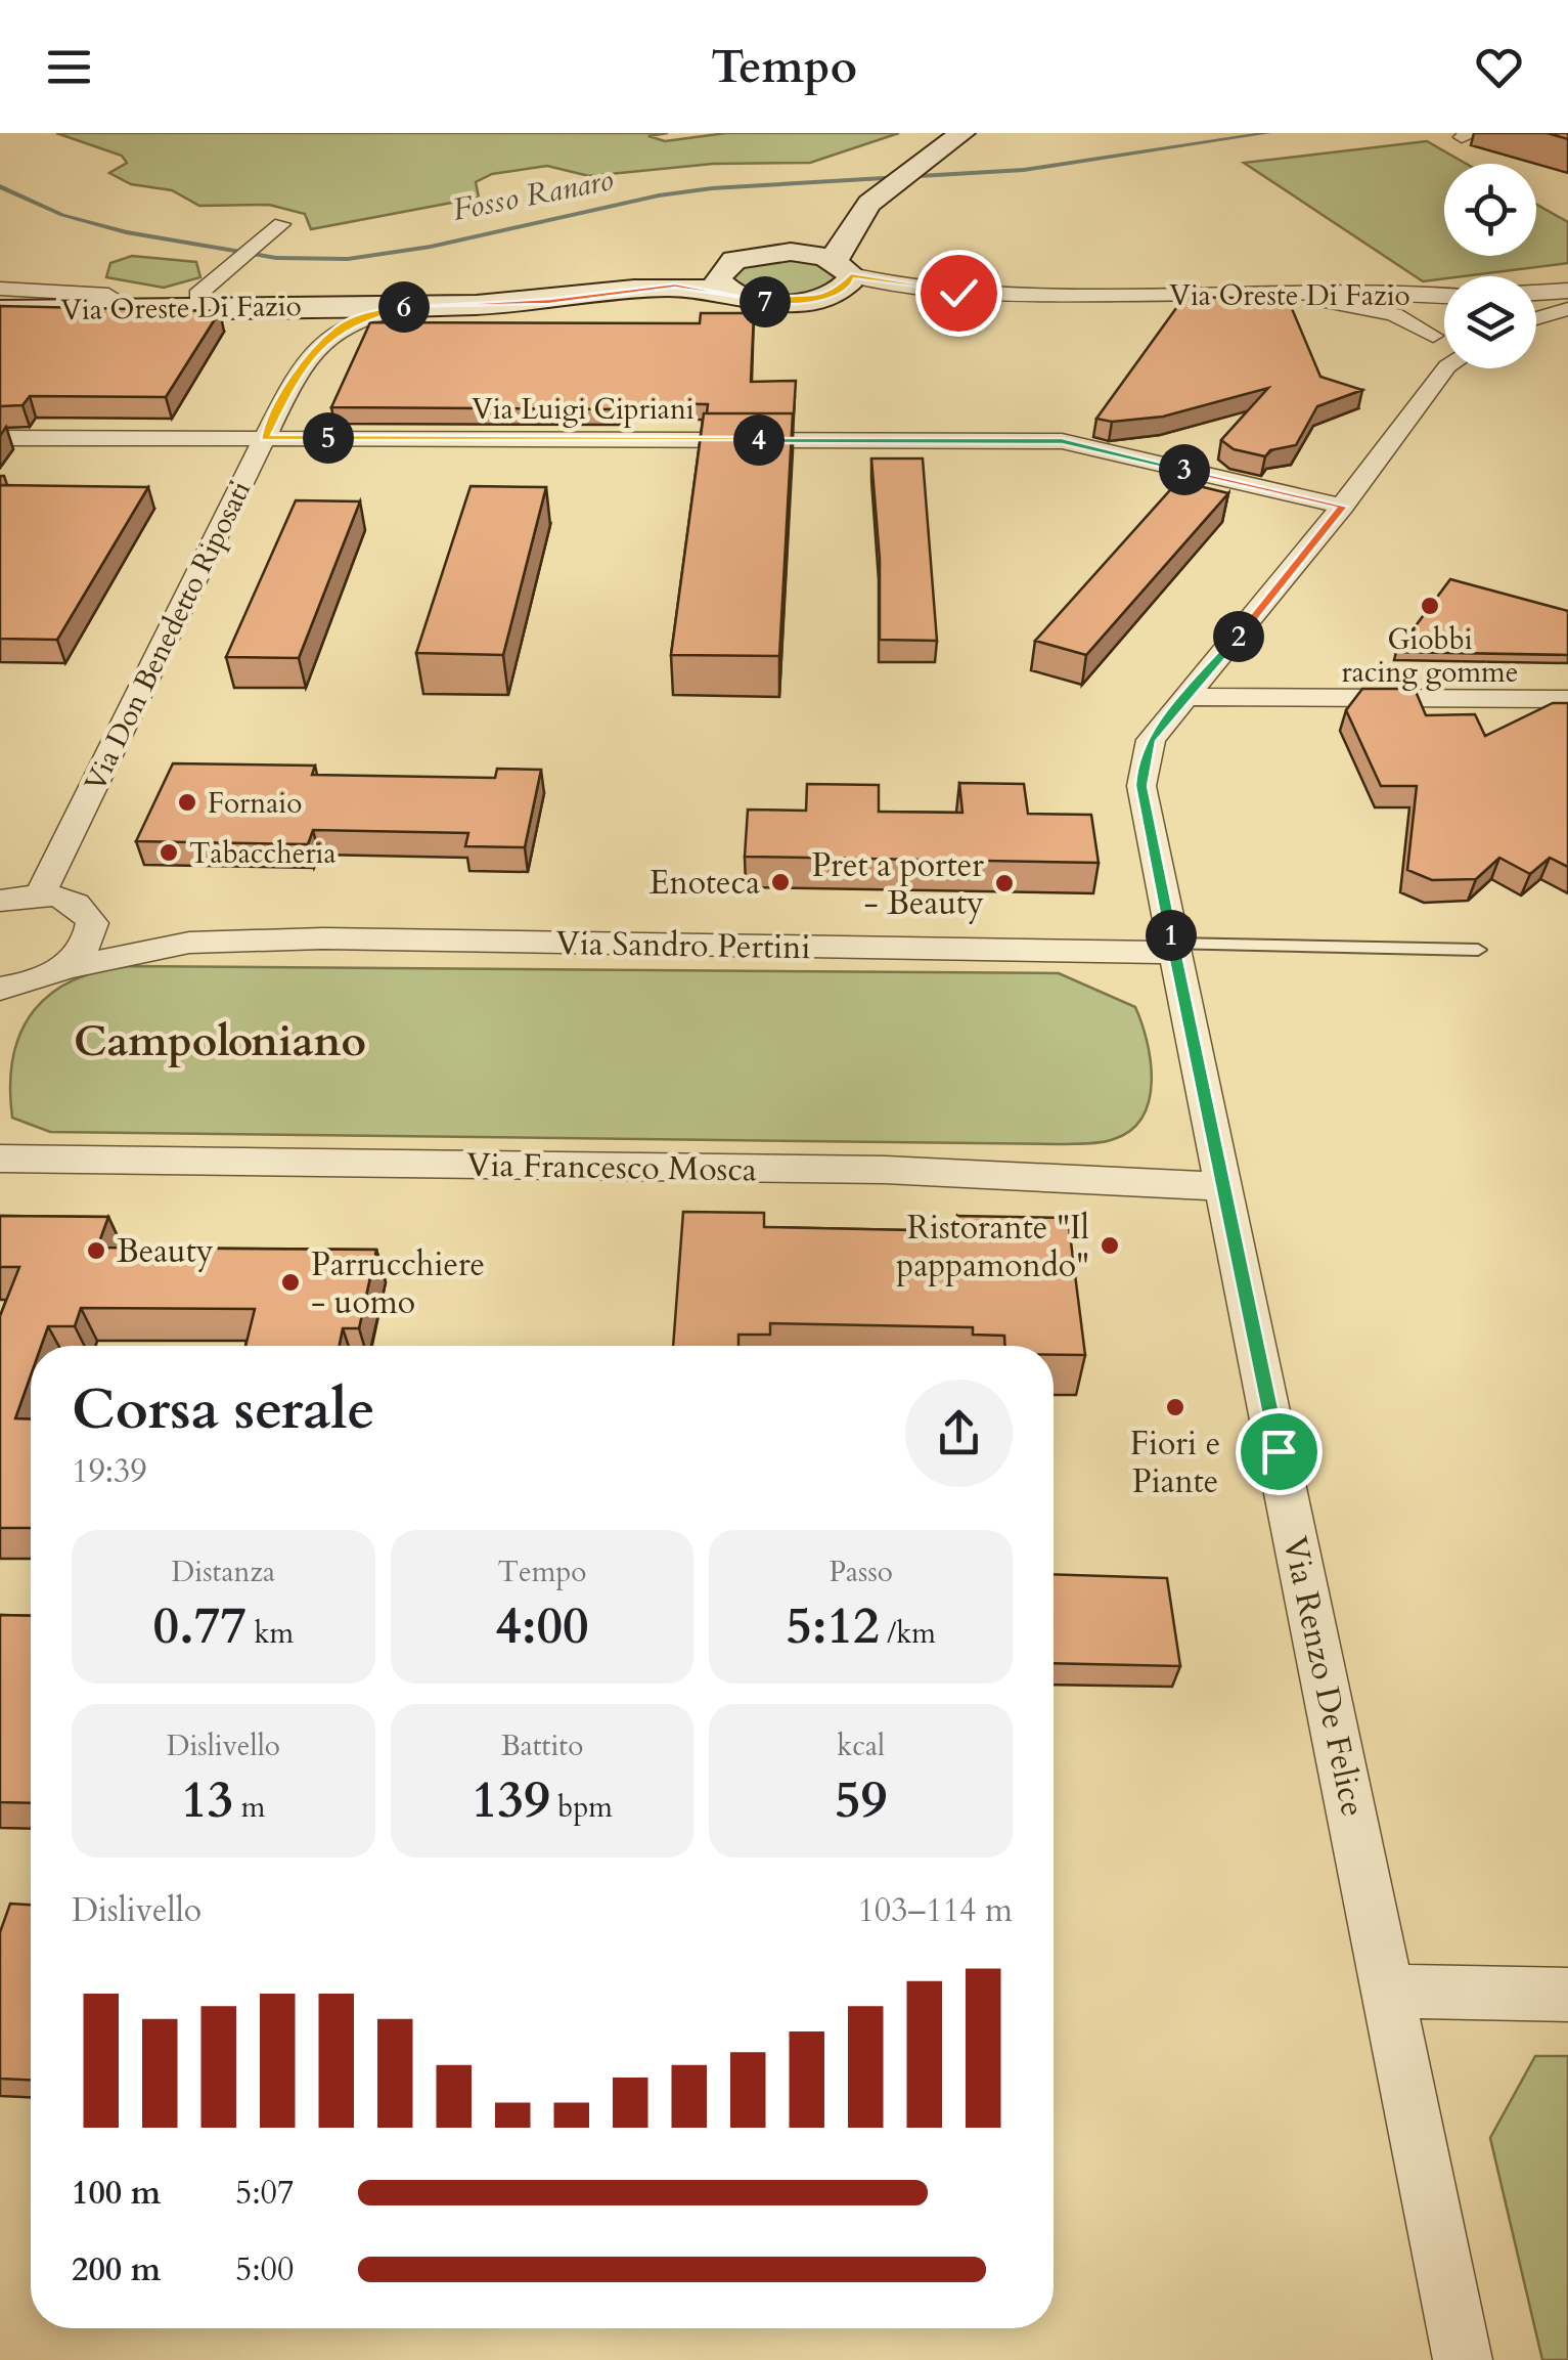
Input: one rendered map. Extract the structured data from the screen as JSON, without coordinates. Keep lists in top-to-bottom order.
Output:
{
  "streets": {
    "main road": ["Via Oreste Di Fazio"],
    "street": [
      "Via Luigi Cipriani",
      "Via Don Benedetto Riposati",
      "Via Sandro Pertini",
      "Via Francesco Mosca",
      "Via Renzo De Felice"
    ]
  },
  "crossings": [
    ["Via Luigi Cipriani", "Via Don Benedetto Riposati"],
    ["Via Luigi Cipriani", "Via Renzo De Felice"],
    ["Via Sandro Pertini", "Via Renzo De Felice"],
    ["Via Francesco Mosca", "Via Renzo De Felice"]
  ],
  "districts": ["Campoloniano"],
  "water": ["Fosso Ranaro"],
  "places": [
    "Giobbi racing gomme",
    "Fornaio",
    "Tabaccheria",
    "Enoteca",
    "Pret a porter - Beauty",
    "Ristorante \"Il pappamondo\"",
    "Beauty",
    "Parrucchiere - uomo",
    "Fiori e Piante"
  ],
  "page": {
    "header": "Tempo",
    "pins": [
      "7",
      "6",
      "5",
      "4",
      "3",
      "2",
      "1"
    ],
    "heading": ["Corsa serale", "19:39"],
    "stats": [
      ["Distanza", "0.77 km"],
      ["Tempo", "4:00"],
      ["Passo", "5:12 /km"],
      ["Dislivello", "13 m"],
      ["Battito", "139 bpm"],
      ["kcal", "59"]
    ],
    "chart": ["Dislivello", "103–114 m"],
    "list": [
      {
        "name": "100 m",
        "note": "5:07"
      },
      {
        "name": "200 m",
        "note": "5:00"
      }
    ]
  }
}
